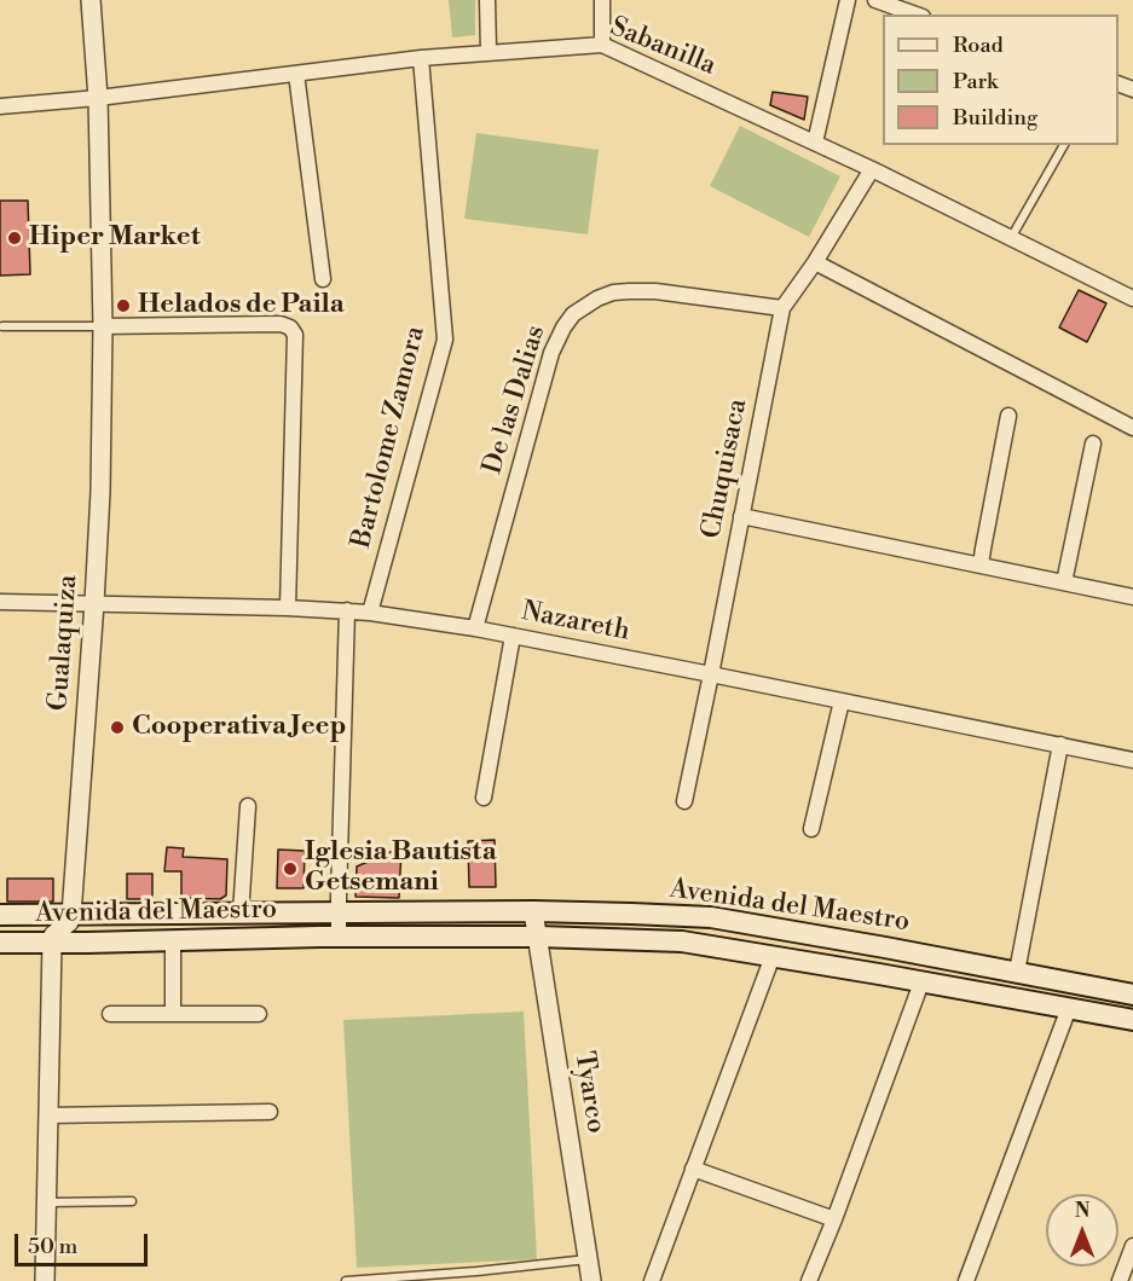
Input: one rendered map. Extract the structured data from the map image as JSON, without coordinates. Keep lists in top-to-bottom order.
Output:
{
  "streets": {
    "main road": ["Avenida del Maestro"],
    "street": [
      "Sabanilla",
      "De las Dalias",
      "Bartolome Zamora",
      "Chuquisaca",
      "Nazareth",
      "Gualaquiza",
      "Tyarco"
    ]
  },
  "crossings": [
    ["Sabanilla", "Bartolome Zamora"],
    ["Sabanilla", "Chuquisaca"],
    ["Sabanilla", "Gualaquiza"],
    ["De las Dalias", "Chuquisaca"],
    ["De las Dalias", "Nazareth"],
    ["Bartolome Zamora", "Nazareth"],
    ["Chuquisaca", "Nazareth"],
    ["Nazareth", "Gualaquiza"],
    ["Gualaquiza", "Avenida del Maestro"],
    ["Avenida del Maestro", "Tyarco"]
  ],
  "places": [
    "Hiper Market",
    "Helados de Paila",
    "Cooperativa Jeep",
    "Iglesia Bautista Getsemani"
  ],
  "legend": ["Road", "Park", "Building"],
  "scale_bar": "50 m",
  "north": "top"
}
